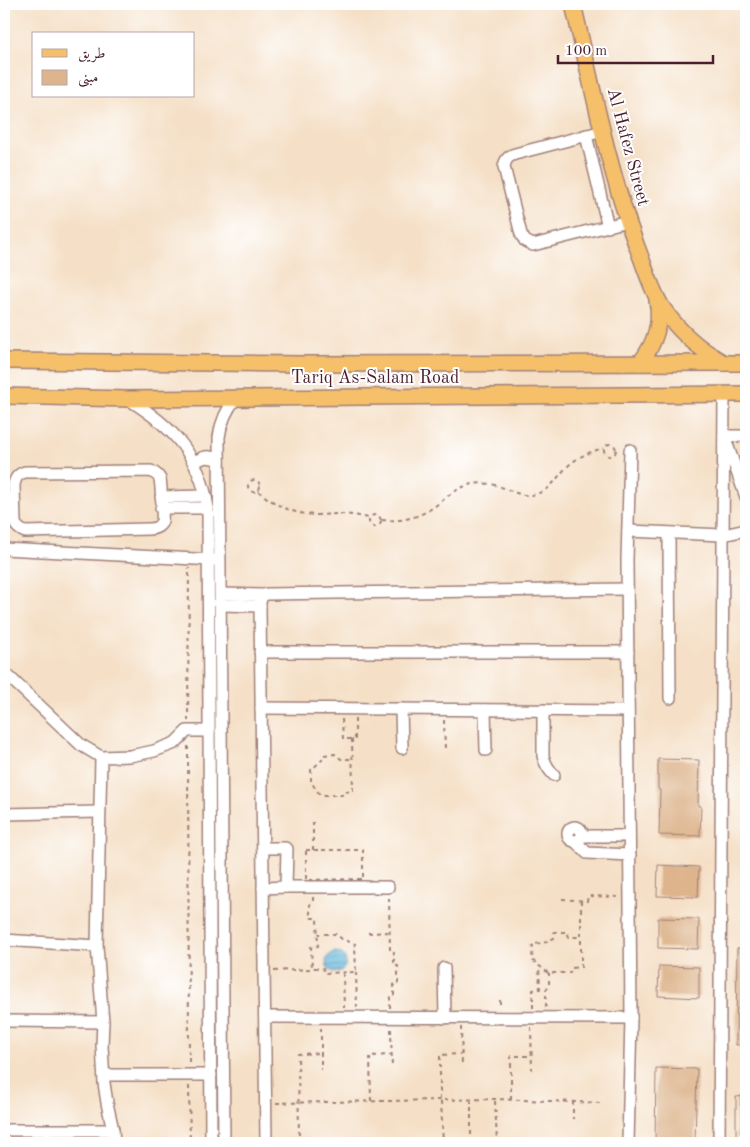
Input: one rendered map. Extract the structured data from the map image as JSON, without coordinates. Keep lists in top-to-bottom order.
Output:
{
  "streets": {
    "main road": ["Al Hafez Street", "Tariq As-Salam Road"]
  },
  "crossings": [
    ["Al Hafez Street", "Tariq As-Salam Road"]
  ],
  "legend": ["طريق", "مبنى"],
  "scale_bar": "100 m"
}
